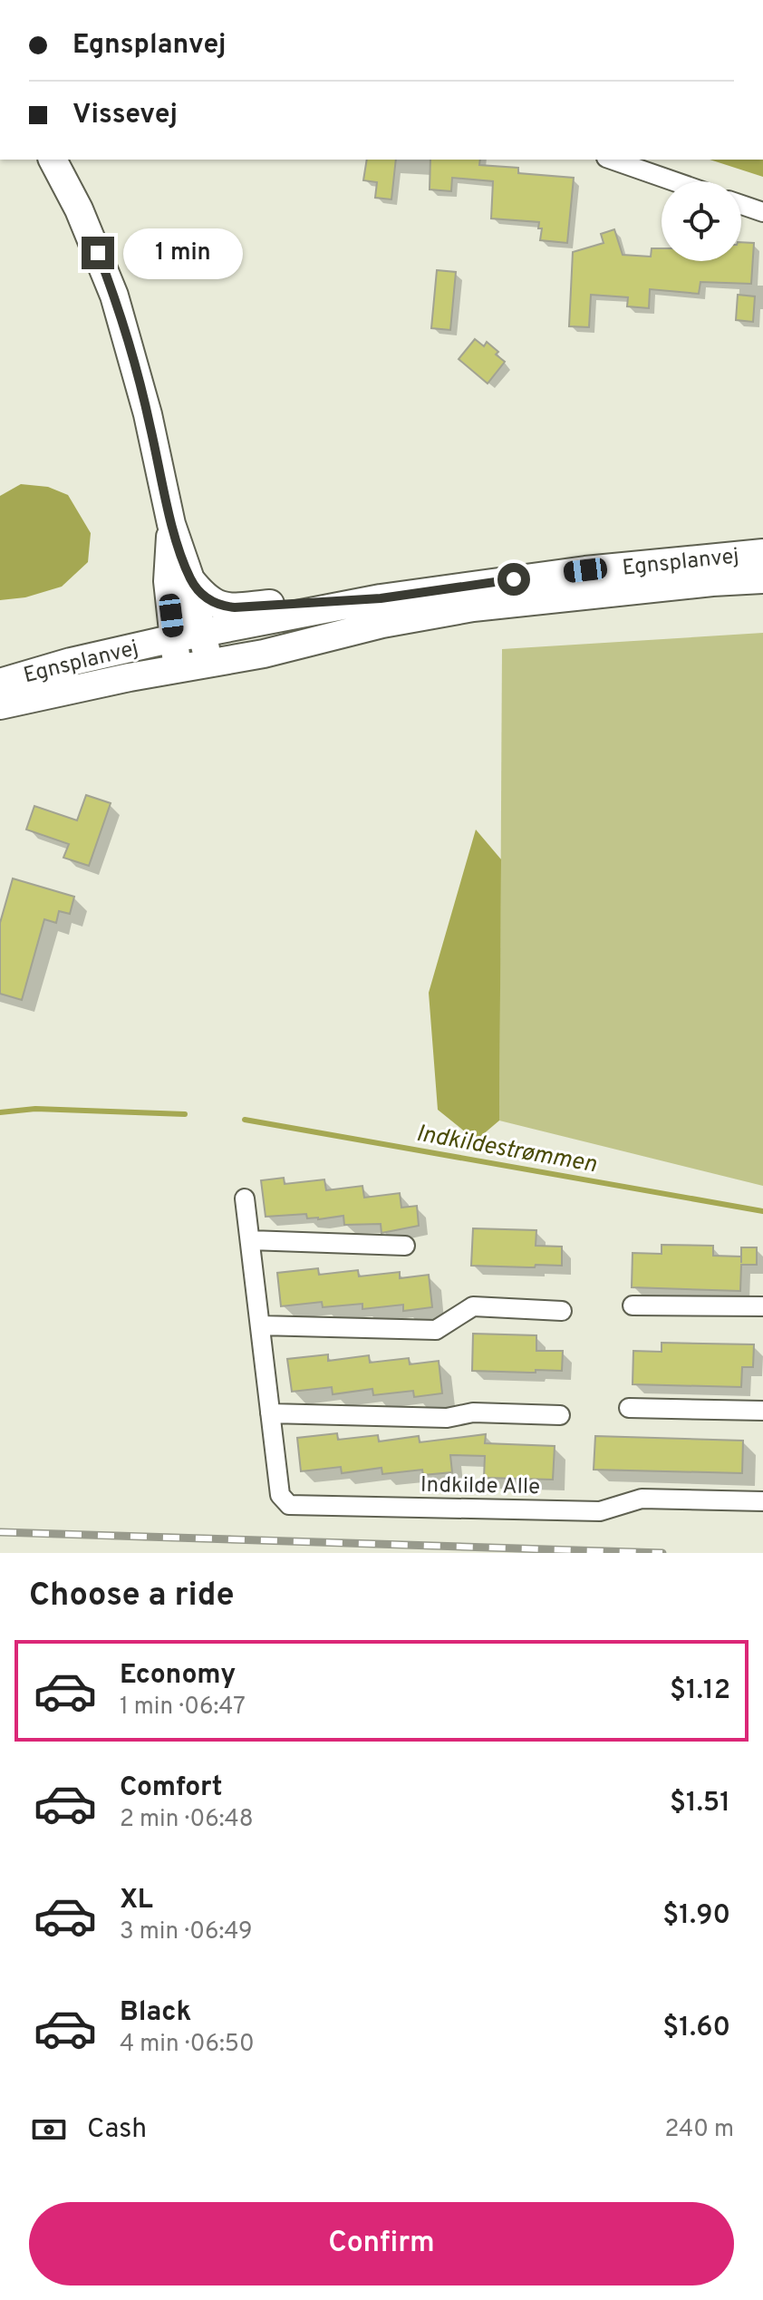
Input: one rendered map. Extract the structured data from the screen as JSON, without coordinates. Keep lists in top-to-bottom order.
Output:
{
  "streets": {
    "main road": ["Egnsplanvej"],
    "street": ["Indkilde Alle"]
  },
  "water": ["Indkildestrømmen"],
  "page": {
    "banner": ["Egnsplanvej", "Vissevej"],
    "bubble": "1 min",
    "heading": "Choose a ride",
    "list": [
      {
        "name": "Economy",
        "note": "1 min · 06:47",
        "value": "$1.12"
      },
      {
        "name": "Comfort",
        "note": "2 min · 06:48",
        "value": "$1.51"
      },
      {
        "name": "XL",
        "note": "3 min · 06:49",
        "value": "$1.90"
      },
      {
        "name": "Black",
        "note": "4 min · 06:50",
        "value": "$1.60"
      }
    ],
    "pay": ["Cash", "240 m"],
    "buttons": "Confirm"
  }
}
